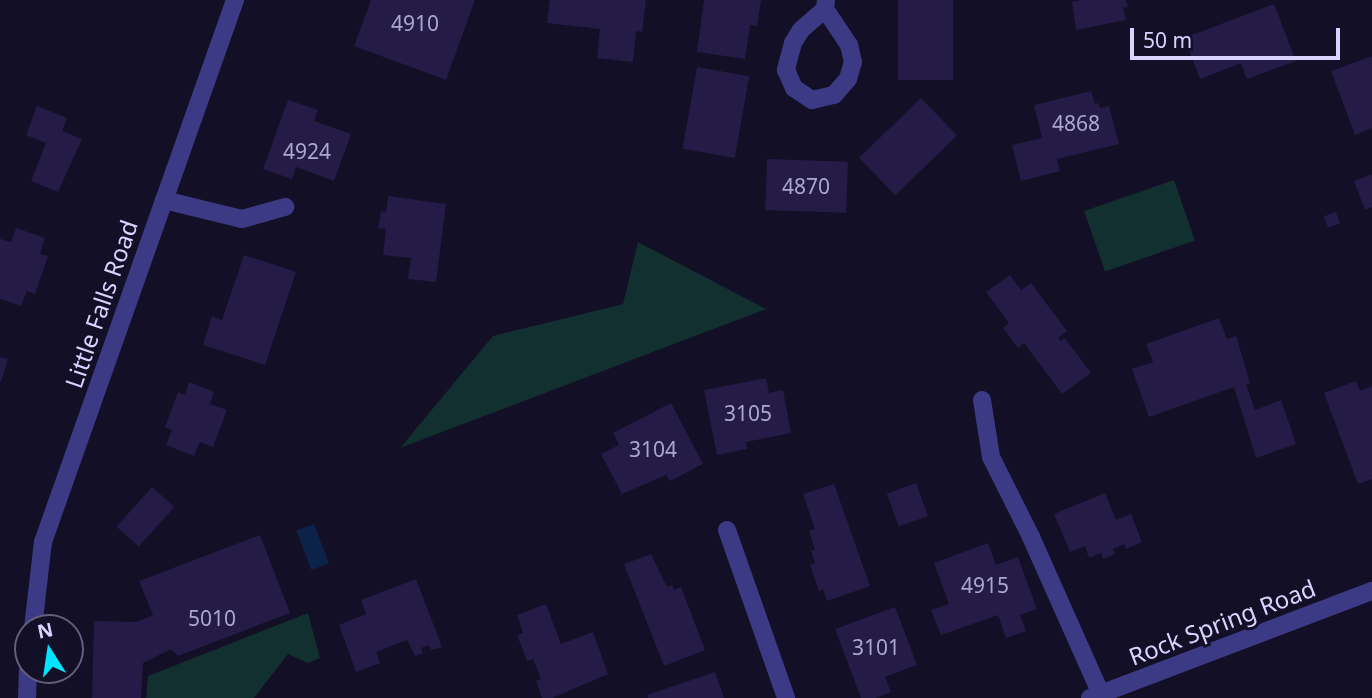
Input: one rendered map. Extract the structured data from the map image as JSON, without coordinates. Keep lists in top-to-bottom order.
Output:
{
  "streets": {
    "street": ["Little Falls Road", "Rock Spring Road"]
  },
  "house_numbers": [
    "4910",
    "4868",
    "4924",
    "4870",
    "3105",
    "3104",
    "4915",
    "5010",
    "3101"
  ],
  "scale_bar": "50 m",
  "north": "top"
}
